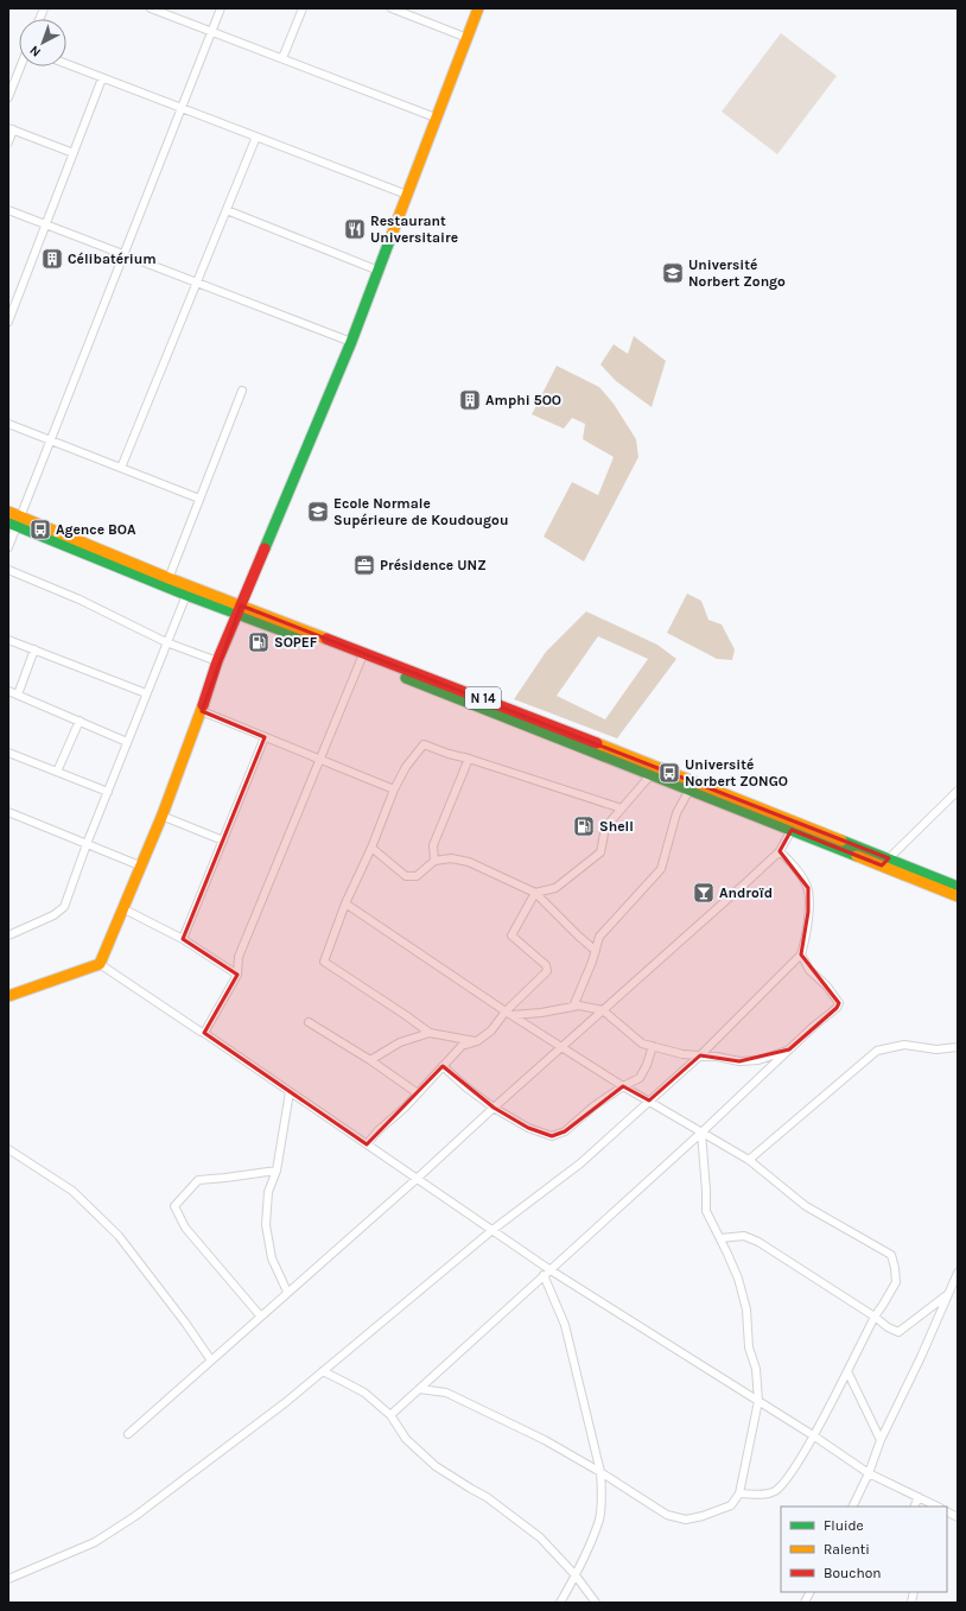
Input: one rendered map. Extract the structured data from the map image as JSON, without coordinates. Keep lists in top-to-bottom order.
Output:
{
  "streets": {
    "main road": ["N 14"]
  },
  "places": {
    "restaurant": ["Restaurant Universitaire"],
    "building": ["Célibatérium", "Amphi 5OO"],
    "school or university": ["Université Norbert Zongo", "Ecole Normale Supérieure de Koudougou"],
    "bus stop": ["Agence BOA", "Université Norbert ZONGO"],
    "office": ["Présidence UNZ"],
    "fuel station": ["SOPEF", "Shell"],
    "bar": ["Androïd"]
  },
  "legend": ["Fluide", "Ralenti", "Bouchon"],
  "north": "bottom left"
}
